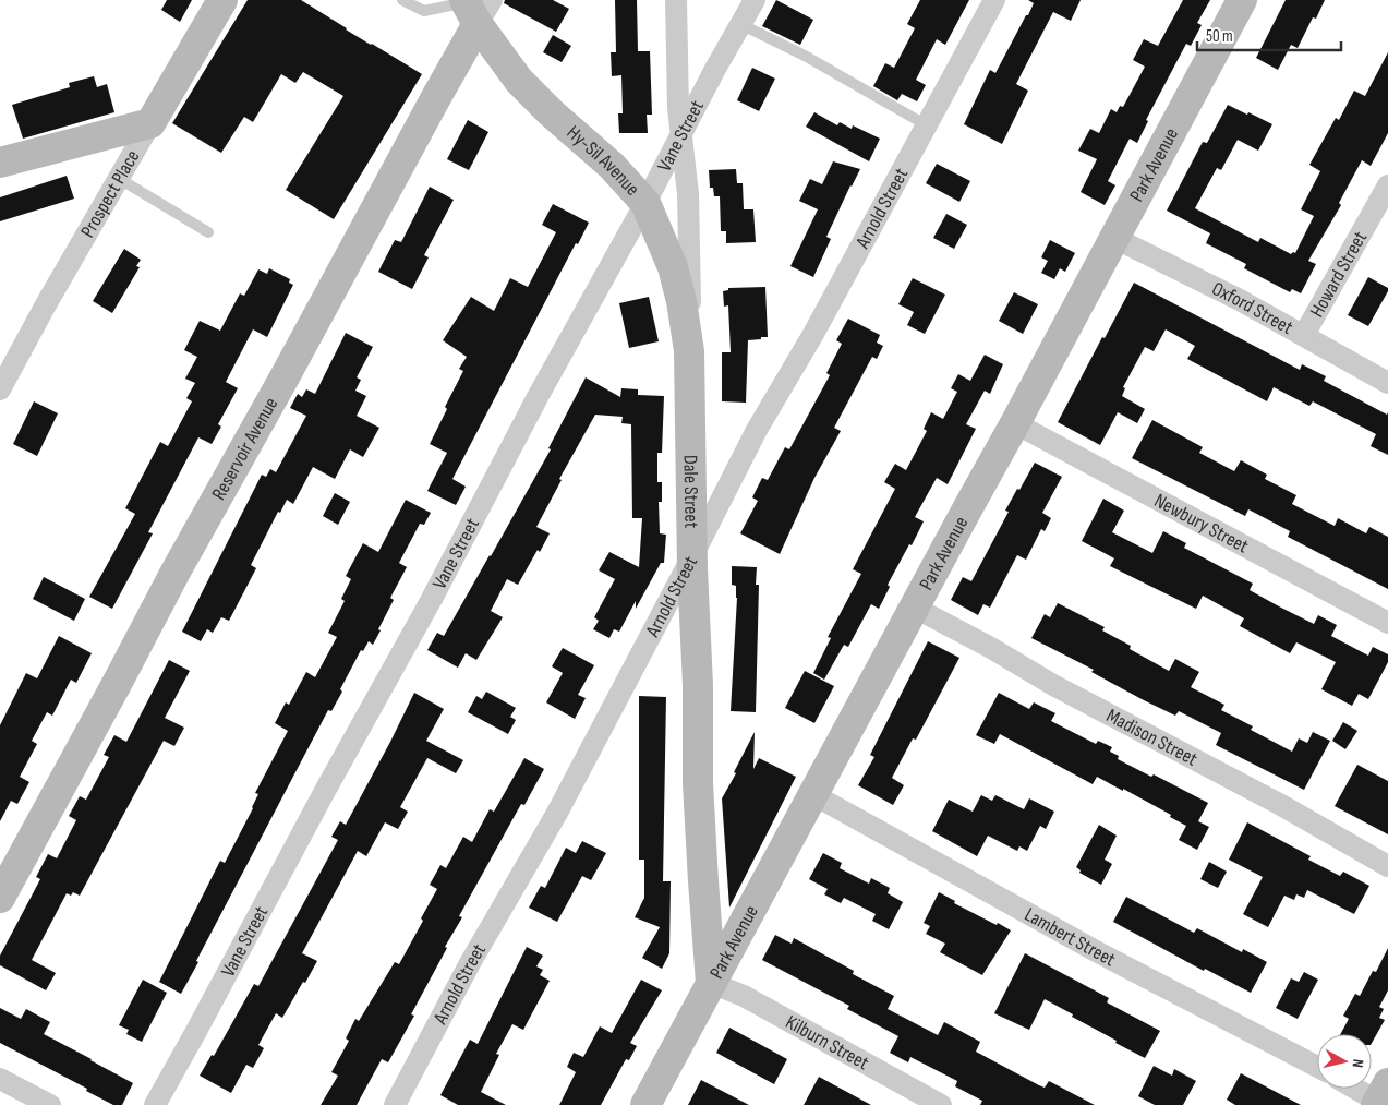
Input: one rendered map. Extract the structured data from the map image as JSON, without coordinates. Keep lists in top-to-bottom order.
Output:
{
  "streets": {
    "street": [
      "Vane Street",
      "Hy-Sil Avenue",
      "Park Avenue",
      "Prospect Place",
      "Arnold Street",
      "Howard Street",
      "Oxford Street",
      "Reservoir Avenue",
      "Dale Street",
      "Newbury Street",
      "Madison Street",
      "Lambert Street",
      "Kilburn Street"
    ]
  },
  "crossings": [
    ["Vane Street", "Hy-Sil Avenue"],
    ["Vane Street", "Dale Street"],
    ["Hy-Sil Avenue", "Reservoir Avenue"],
    ["Hy-Sil Avenue", "Dale Street"],
    ["Park Avenue", "Oxford Street"],
    ["Park Avenue", "Dale Street"],
    ["Park Avenue", "Newbury Street"],
    ["Park Avenue", "Madison Street"],
    ["Park Avenue", "Lambert Street"],
    ["Park Avenue", "Kilburn Street"],
    ["Arnold Street", "Dale Street"],
    ["Howard Street", "Oxford Street"],
    ["Dale Street", "Kilburn Street"]
  ],
  "scale_bar": "50 m",
  "north": "right"
}
